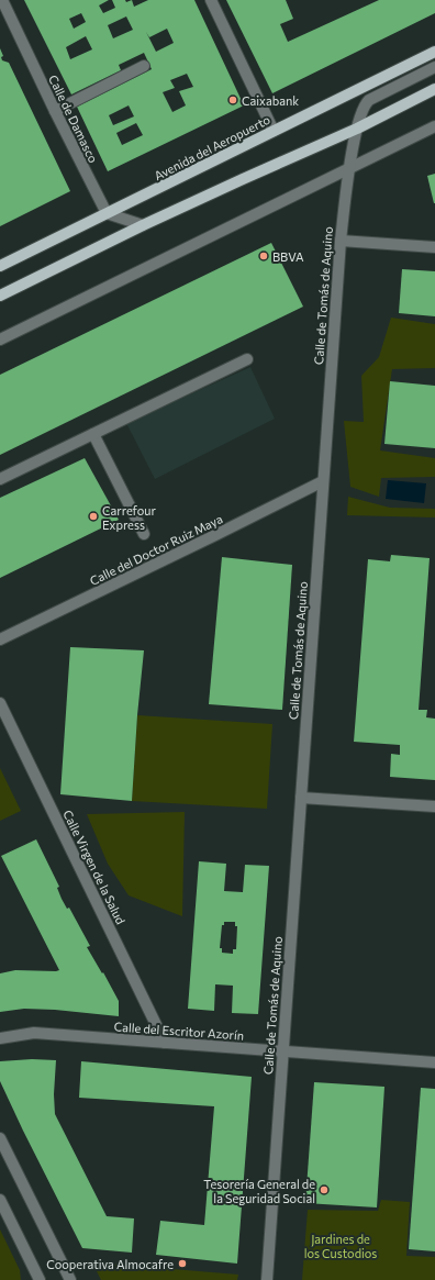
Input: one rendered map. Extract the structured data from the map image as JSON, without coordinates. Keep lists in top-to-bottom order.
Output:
{
  "streets": {
    "main road": ["Avenida del Aeropuerto"],
    "street": [
      "Calle de Damasco",
      "Calle de Tomás de Aquino",
      "Calle del Doctor Ruiz Maya",
      "Calle Virgen de la Salud",
      "Calle del Escritor Azorín"
    ]
  },
  "crossings": [
    ["Calle de Damasco", "Avenida del Aeropuerto"],
    ["Calle de Tomás de Aquino", "Calle del Doctor Ruiz Maya"],
    ["Calle de Tomás de Aquino", "Calle del Escritor Azorín"],
    ["Calle Virgen de la Salud", "Calle del Escritor Azorín"]
  ],
  "parks": ["Jardines de los Custodios"],
  "places": [
    "Caixabank",
    "BBVA",
    "Carrefour Express",
    "Tesorería General de la Seguridad Social",
    "Cooperativa Almocafre"
  ]
}
